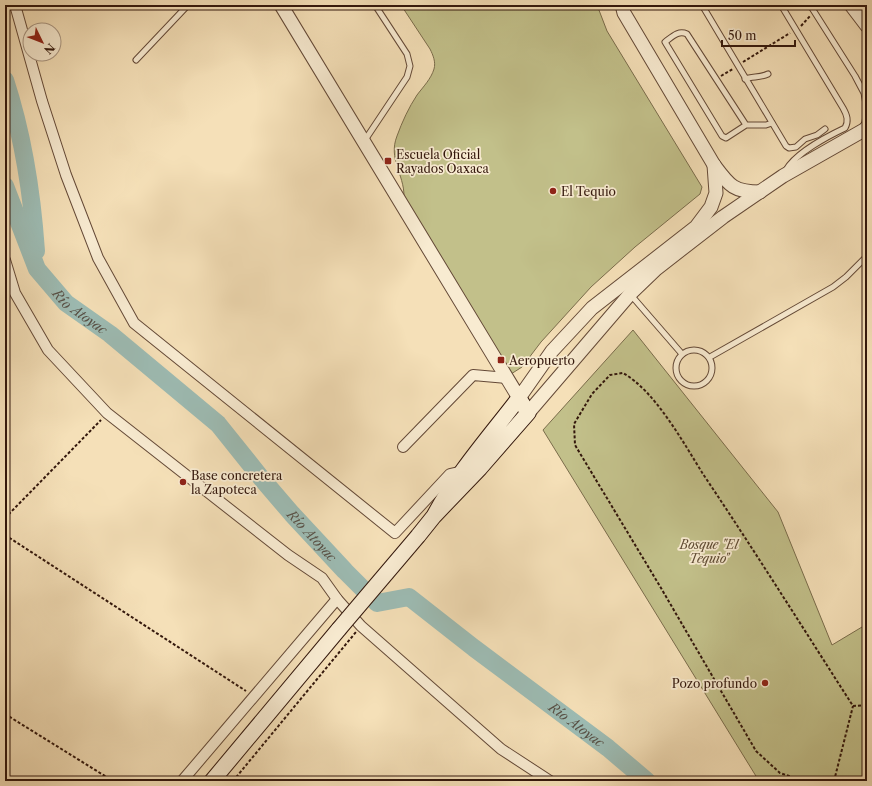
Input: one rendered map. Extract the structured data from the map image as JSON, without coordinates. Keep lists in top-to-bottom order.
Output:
{
  "water": ["Río Atoyac"],
  "parks": ["Bosque \"El Tequio\""],
  "places": {
    "transit": ["Escuela Oficial Rayados Oaxaca", "Aeropuerto"],
    "other": ["El Tequio", "Base concretera la Zapoteca", "Pozo profundo"]
  },
  "scale_bar": "50 m",
  "north": "bottom right"
}
